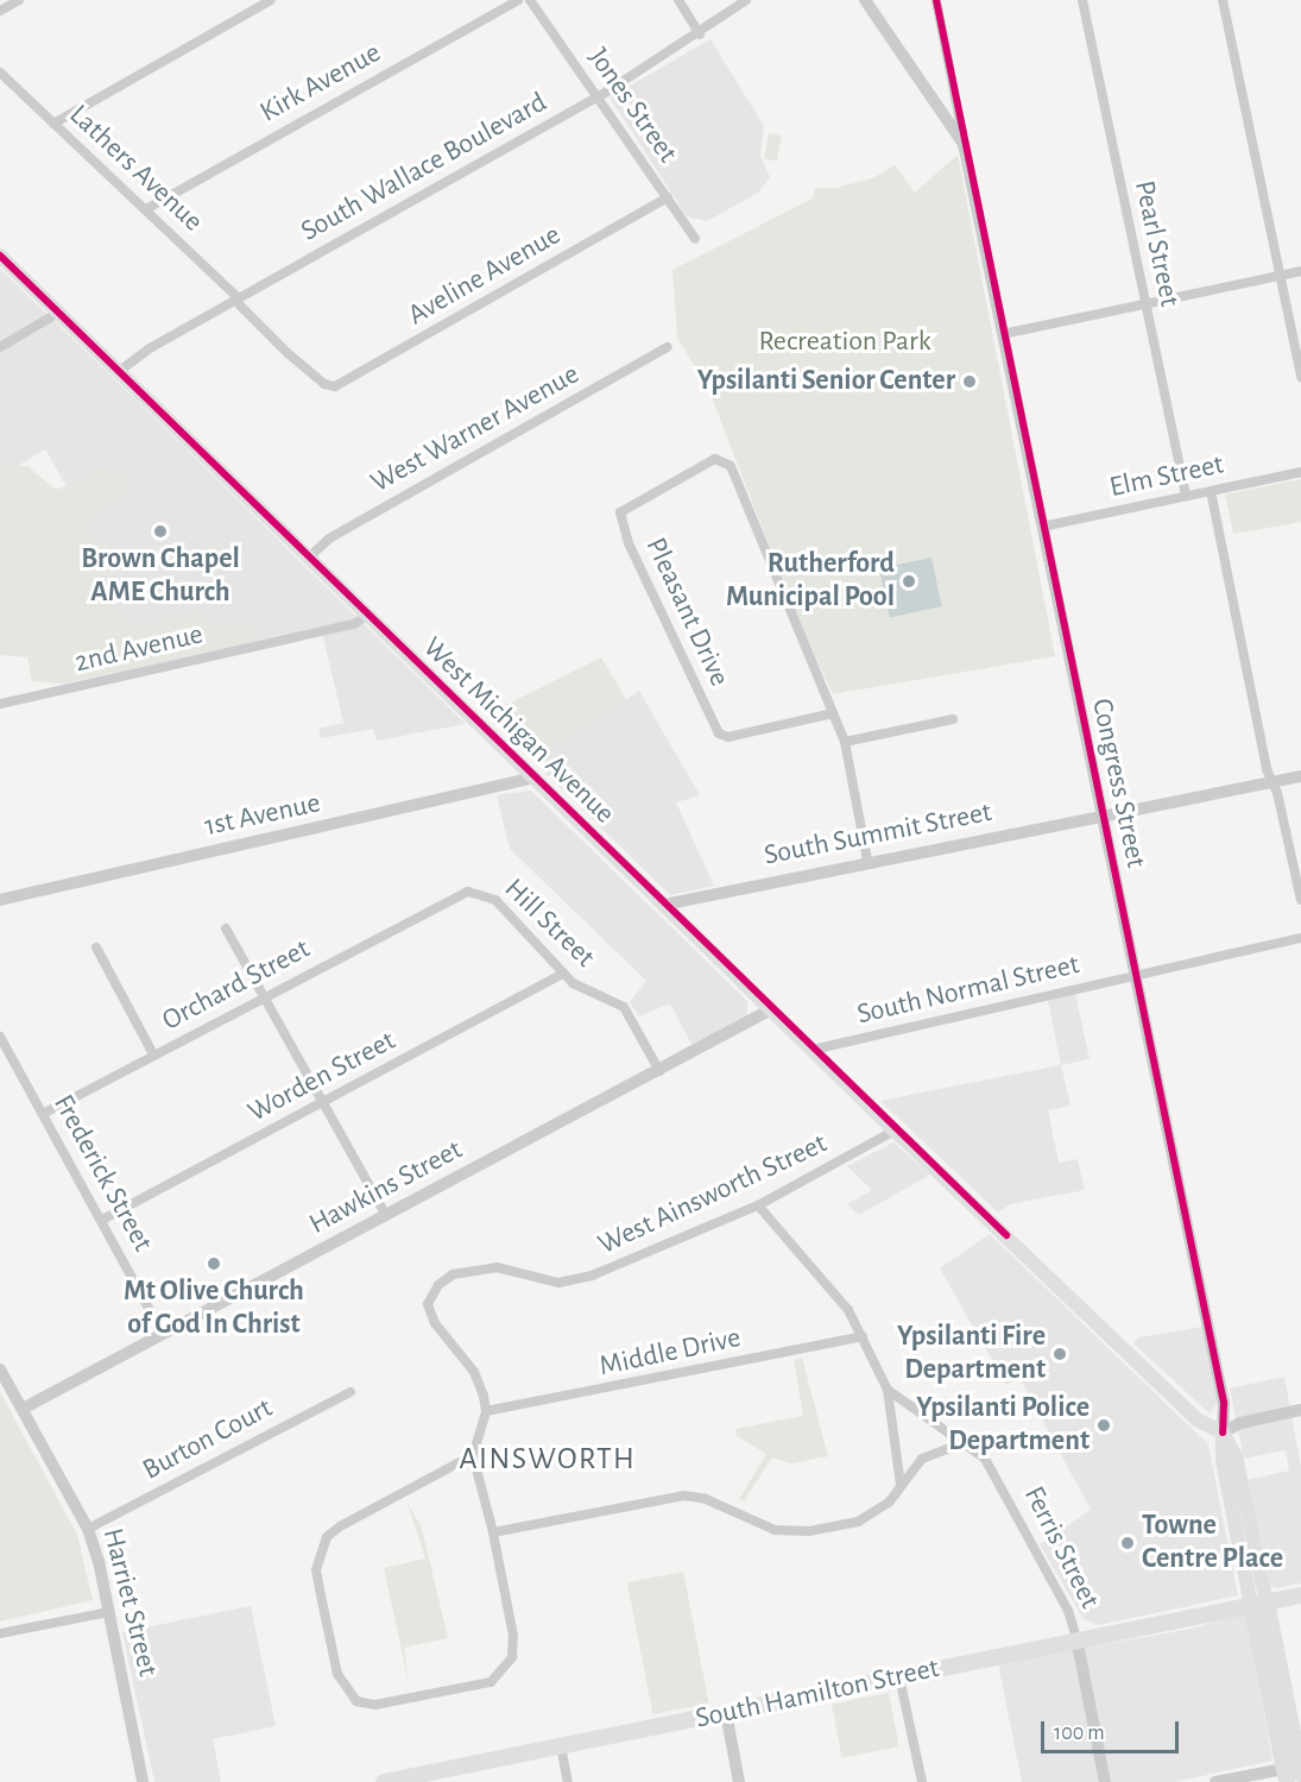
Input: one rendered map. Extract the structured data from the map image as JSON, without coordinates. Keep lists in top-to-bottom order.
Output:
{
  "streets": {
    "main road": ["West Michigan Avenue", "South Hamilton Street"],
    "street": [
      "Kirk Avenue",
      "Jones Street",
      "South Wallace Boulevard",
      "Lathers Avenue",
      "Pearl Street",
      "Aveline Avenue",
      "West Warner Avenue",
      "Elm Street",
      "Pleasant Drive",
      "2nd Avenue",
      "Congress Street",
      "1st Avenue",
      "South Summit Street",
      "Hill Street",
      "Orchard Street",
      "South Normal Street",
      "Worden Street",
      "Frederick Street",
      "Hawkins Street",
      "West Ainsworth Street",
      "Middle Drive",
      "Burton Court",
      "Ferris Street",
      "Harriet Street"
    ]
  },
  "crossings": [
    ["Kirk Avenue", "Lathers Avenue"],
    ["Jones Street", "South Wallace Boulevard"],
    ["Jones Street", "Aveline Avenue"],
    ["South Wallace Boulevard", "Lathers Avenue"],
    ["South Wallace Boulevard", "West Michigan Avenue"],
    ["Lathers Avenue", "Aveline Avenue"],
    ["Pearl Street", "Elm Street"],
    ["West Warner Avenue", "West Michigan Avenue"],
    ["Elm Street", "Congress Street"],
    ["2nd Avenue", "West Michigan Avenue"],
    ["West Michigan Avenue", "Congress Street"],
    ["West Michigan Avenue", "1st Avenue"],
    ["West Michigan Avenue", "South Summit Street"],
    ["West Michigan Avenue", "South Normal Street"],
    ["West Michigan Avenue", "Hawkins Street"],
    ["West Michigan Avenue", "West Ainsworth Street"],
    ["Congress Street", "South Summit Street"],
    ["Congress Street", "South Normal Street"],
    ["Hill Street", "Orchard Street"],
    ["Hill Street", "Worden Street"],
    ["Hill Street", "Hawkins Street"],
    ["Orchard Street", "Frederick Street"],
    ["Worden Street", "Frederick Street"],
    ["Frederick Street", "Hawkins Street"],
    ["Hawkins Street", "Harriet Street"],
    ["West Ainsworth Street", "Middle Drive"],
    ["West Ainsworth Street", "Ferris Street"],
    ["Middle Drive", "Ferris Street"],
    ["Burton Court", "Harriet Street"],
    ["Ferris Street", "South Hamilton Street"]
  ],
  "districts": ["AINSWORTH"],
  "parks": ["Recreation Park"],
  "places": [
    "Ypsilanti Senior Center",
    "Brown Chapel AME Church",
    "Rutherford Municipal Pool",
    "Mt Olive Church of God In Christ",
    "Ypsilanti Fire Department",
    "Ypsilanti Police Department",
    "Towne Centre Place"
  ],
  "scale_bar": "100 m"
}
